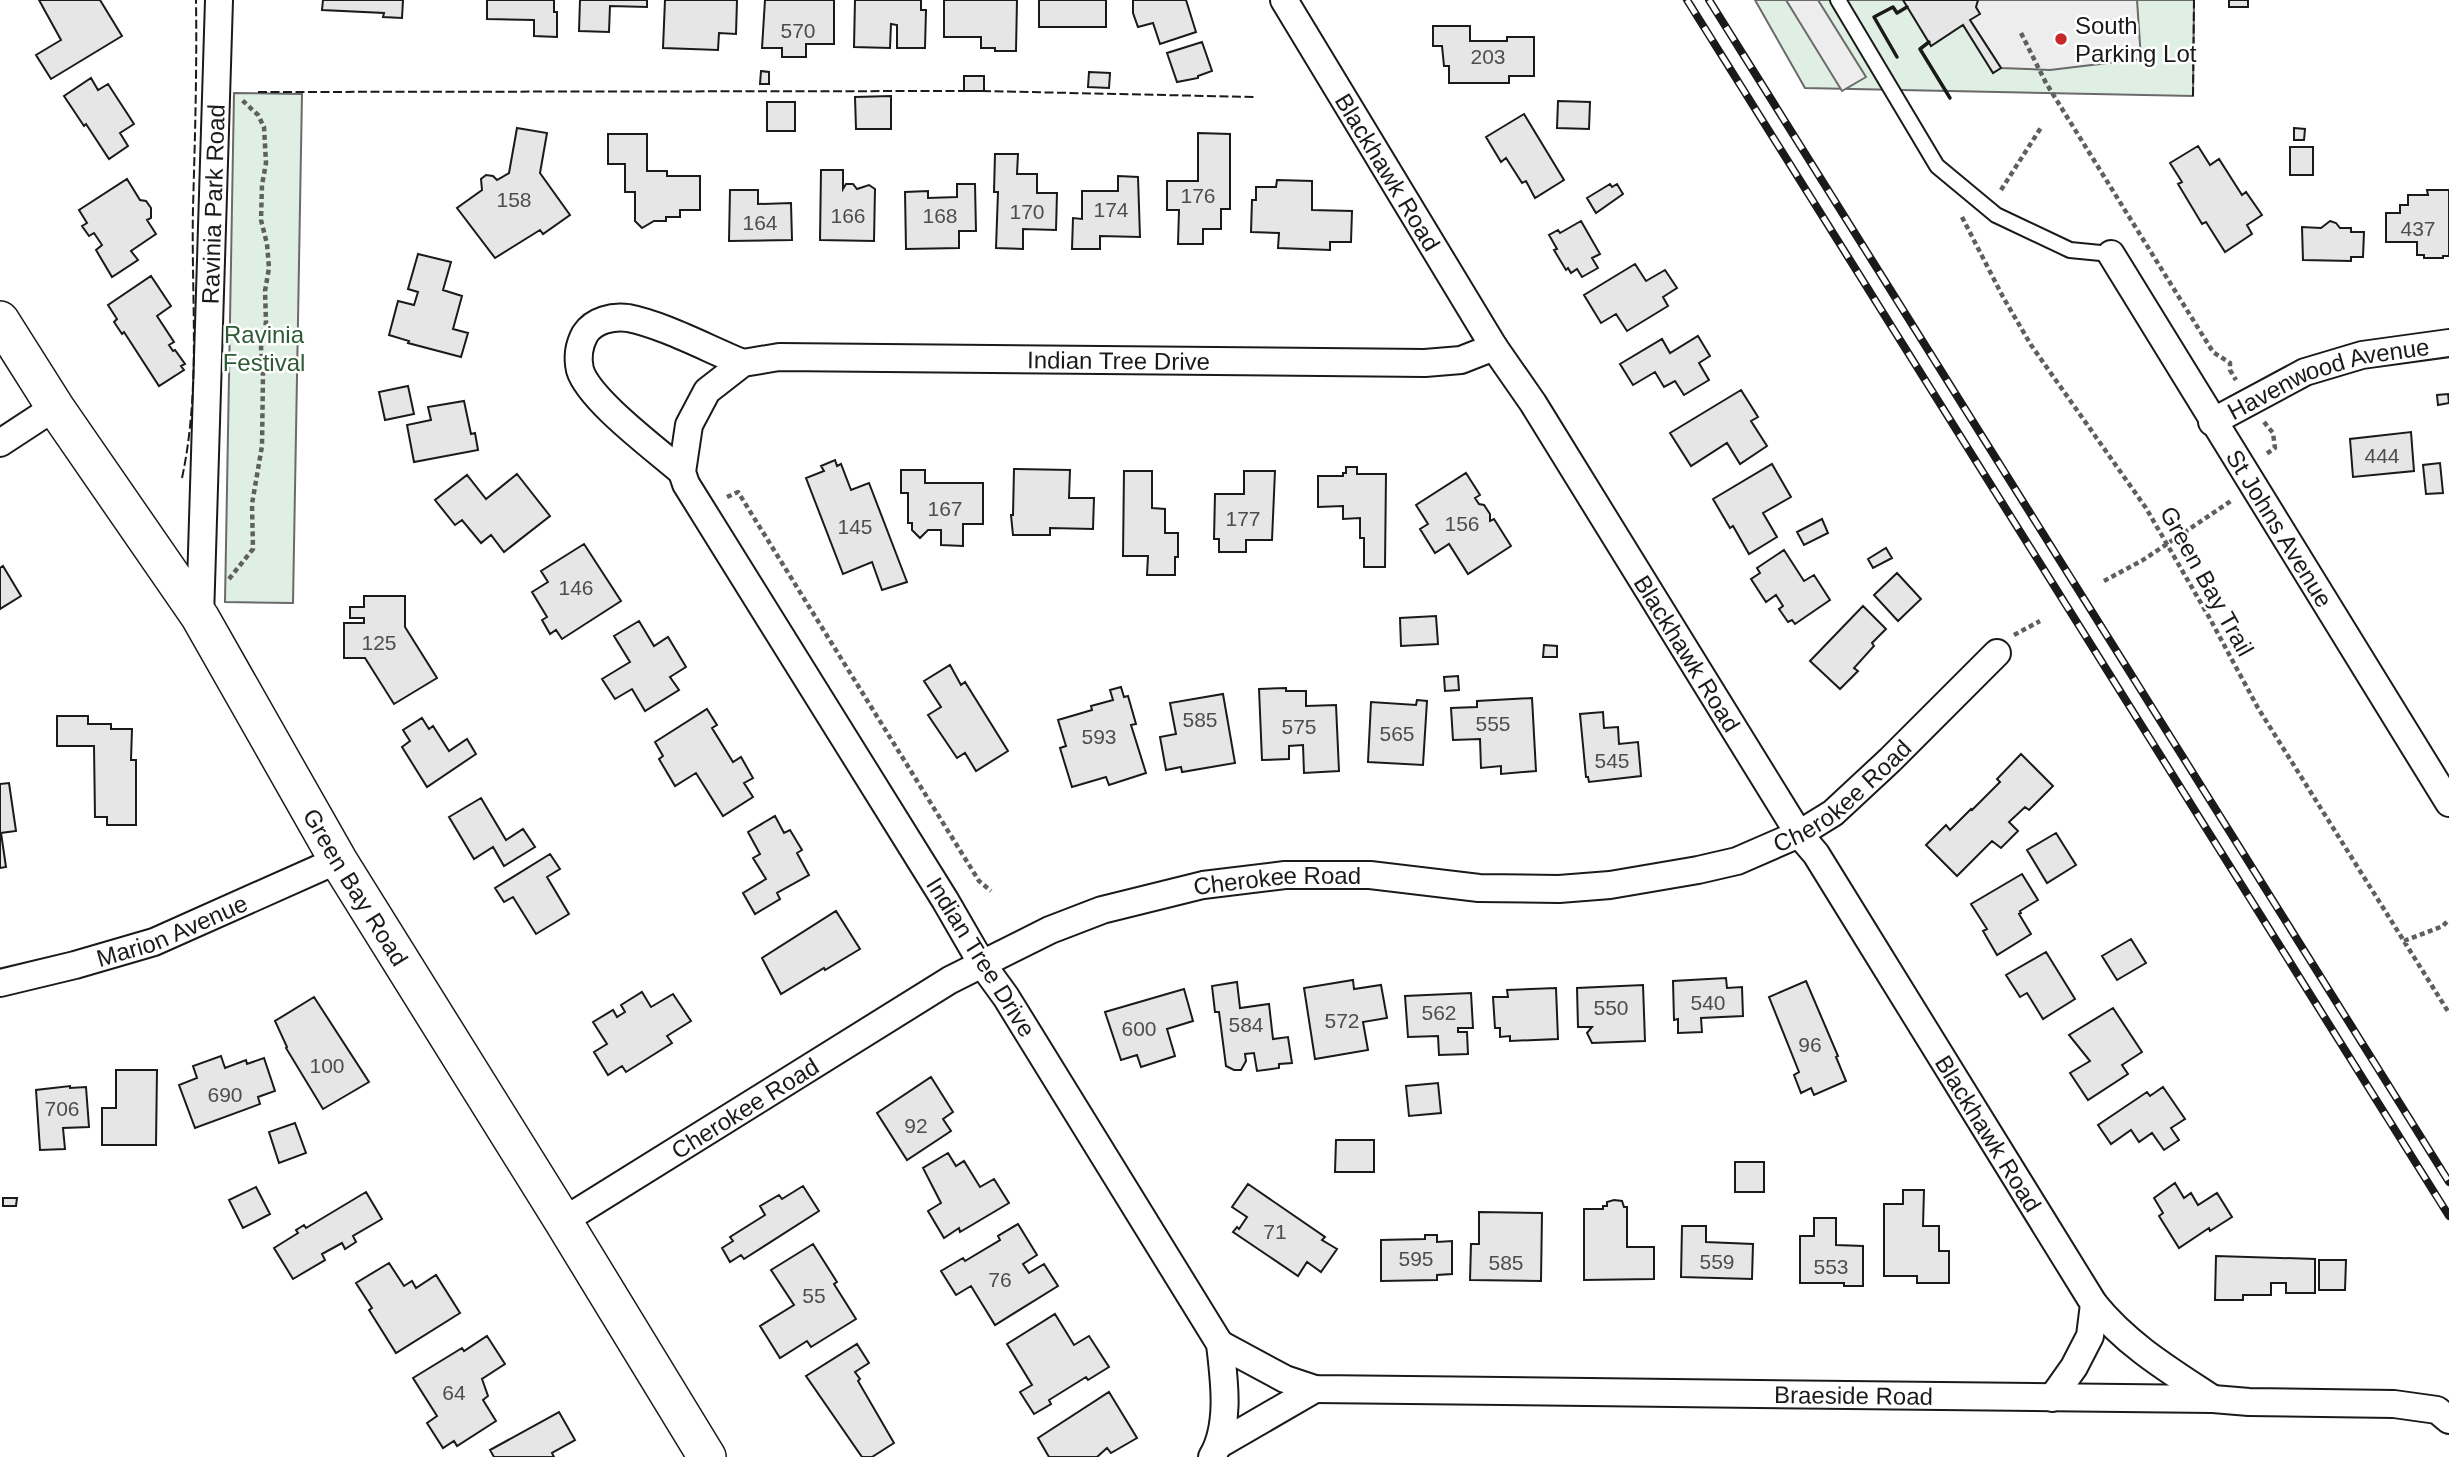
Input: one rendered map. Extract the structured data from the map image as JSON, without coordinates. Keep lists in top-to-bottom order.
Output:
{
  "streets": {
    "main road": ["Green Bay Road"],
    "street": [
      "Blackhawk Road",
      "Ravinia Park Road",
      "Indian Tree Drive",
      "Havenwood Avenue",
      "St Johns Avenue",
      "Cherokee Road",
      "Marion Avenue",
      "Braeside Road"
    ],
    "path": ["Green Bay Trail"]
  },
  "crossings": [
    ["Blackhawk Road", "Indian Tree Drive"],
    ["Blackhawk Road", "Cherokee Road"],
    ["Blackhawk Road", "Braeside Road"],
    ["Ravinia Park Road", "Green Bay Road"],
    ["Indian Tree Drive", "Cherokee Road"],
    ["Indian Tree Drive", "Braeside Road"],
    ["Havenwood Avenue", "St Johns Avenue"],
    ["Cherokee Road", "Green Bay Road"],
    ["Green Bay Road", "Marion Avenue"]
  ],
  "parks": ["Ravinia Festival"],
  "places": ["South Parking Lot"],
  "house_numbers": [
    "570",
    "203",
    "176",
    "158",
    "174",
    "170",
    "166",
    "168",
    "164",
    "437",
    "444",
    "167",
    "177",
    "156",
    "145",
    "146",
    "125",
    "585",
    "555",
    "575",
    "565",
    "593",
    "545",
    "540",
    "550",
    "562",
    "572",
    "584",
    "600",
    "96",
    "100",
    "690",
    "706",
    "92",
    "71",
    "595",
    "559",
    "585",
    "553",
    "76",
    "55",
    "64"
  ]
}
